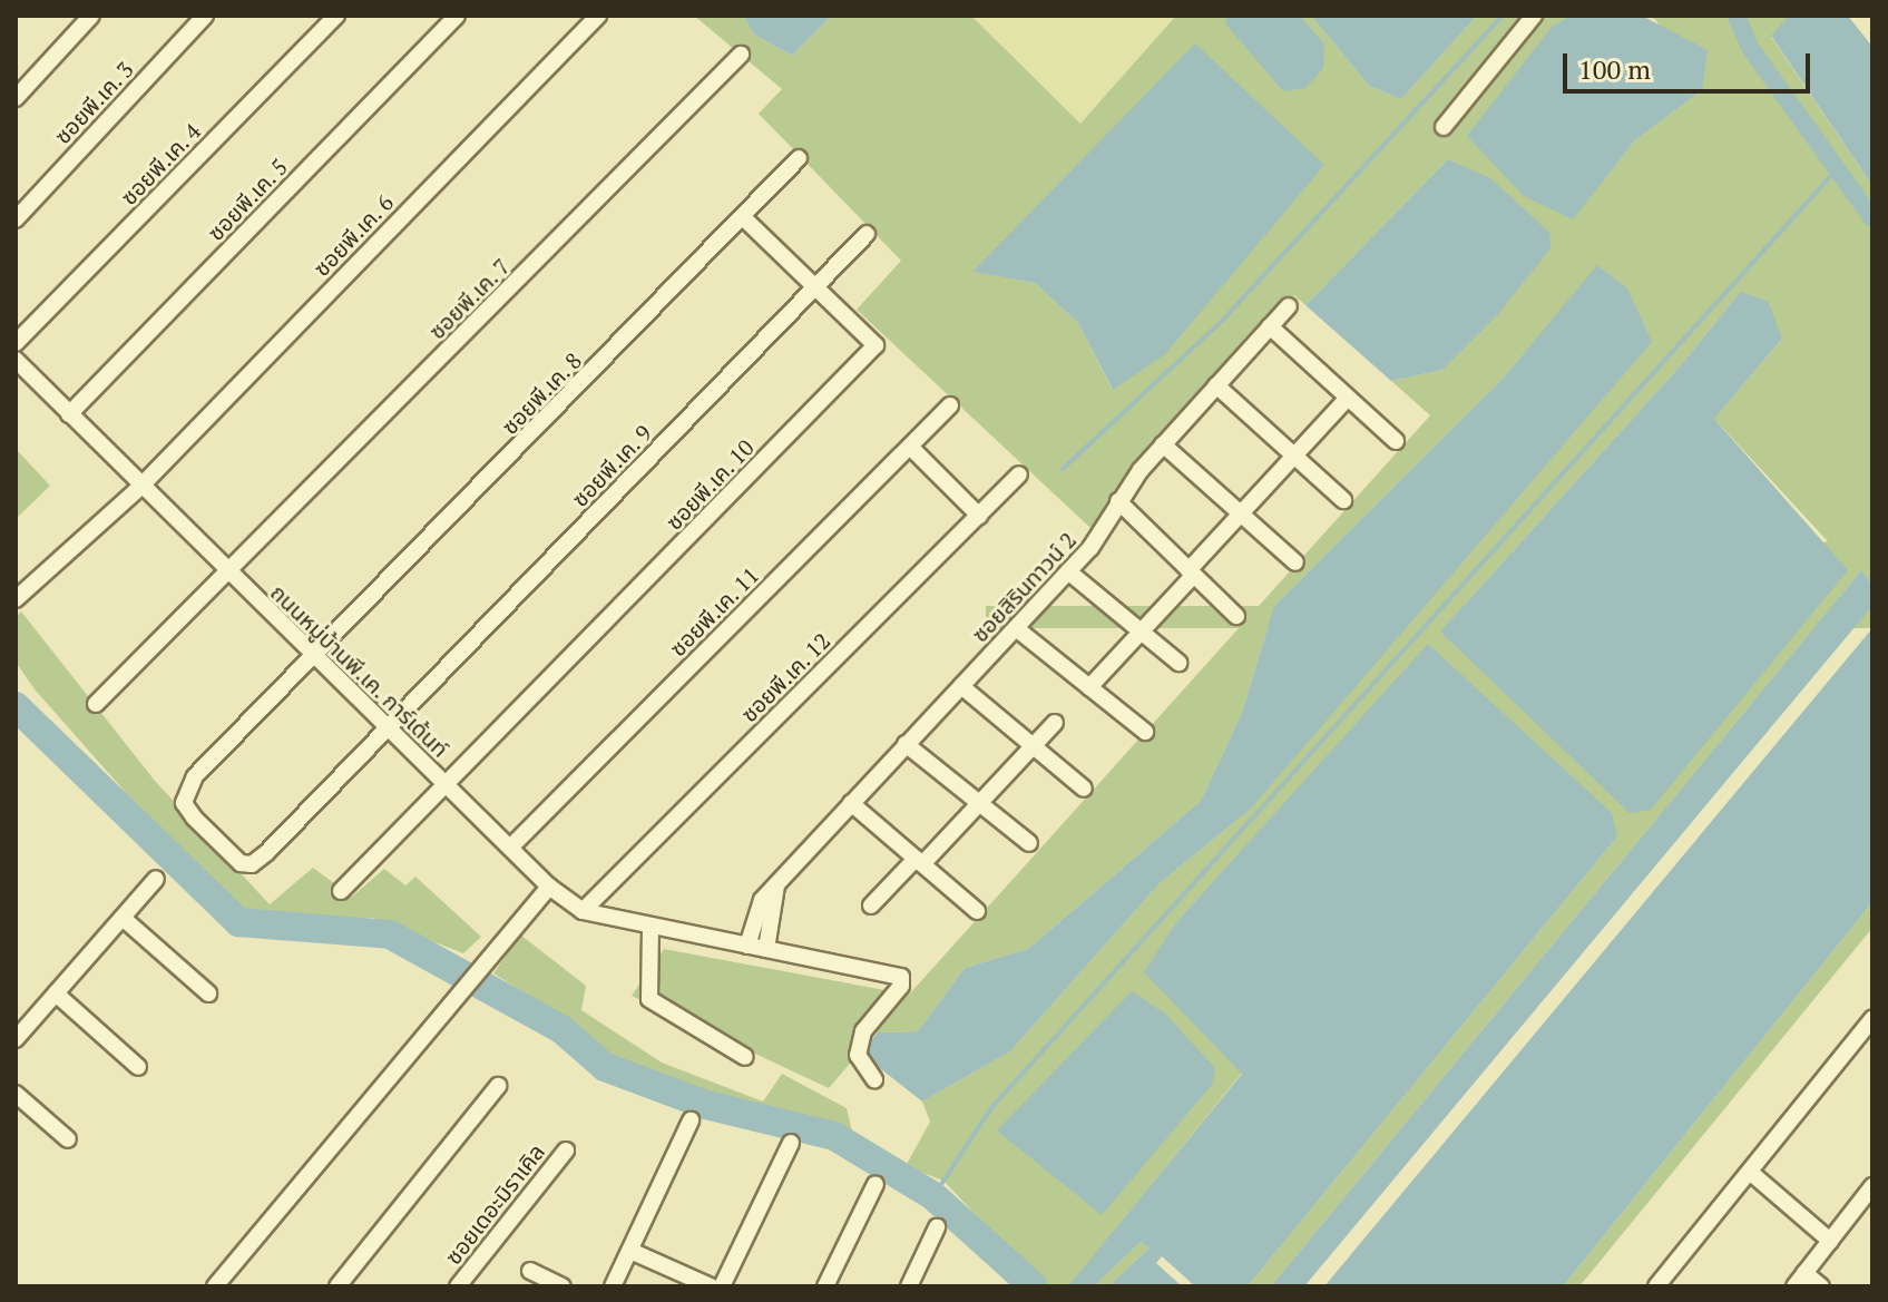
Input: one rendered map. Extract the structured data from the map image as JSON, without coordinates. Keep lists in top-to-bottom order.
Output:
{
  "streets": {
    "street": [
      "ซอยพี.เค. 3",
      "ซอยพี.เค. 4",
      "ซอยพี.เค. 5",
      "ซอยพี.เค. 6",
      "ซอยพี.เค. 7",
      "ซอยพี.เค. 8",
      "ซอยพี.เค. 9",
      "ซอยพี.เค. 10",
      "ซอยสิรินทาวน์ 2",
      "ซอยพี.เค. 11",
      "ถนนหมู่บ้านพี.เค. การ์เด้นท์",
      "ซอยพี.เค. 12",
      "ซอยเดอะมิราเคิล"
    ]
  },
  "crossings": [
    ["ซอยพี.เค. 5", "ถนนหมู่บ้านพี.เค. การ์เด้นท์"],
    ["ซอยพี.เค. 6", "ถนนหมู่บ้านพี.เค. การ์เด้นท์"],
    ["ซอยพี.เค. 7", "ถนนหมู่บ้านพี.เค. การ์เด้นท์"],
    ["ซอยพี.เค. 8", "ซอยพี.เค. 9"],
    ["ซอยพี.เค. 8", "ซอยพี.เค. 10"],
    ["ซอยพี.เค. 8", "ถนนหมู่บ้านพี.เค. การ์เด้นท์"],
    ["ซอยพี.เค. 9", "ซอยพี.เค. 10"],
    ["ซอยพี.เค. 9", "ถนนหมู่บ้านพี.เค. การ์เด้นท์"],
    ["ซอยพี.เค. 10", "ถนนหมู่บ้านพี.เค. การ์เด้นท์"],
    ["ซอยสิรินทาวน์ 2", "ถนนหมู่บ้านพี.เค. การ์เด้นท์"],
    ["ซอยพี.เค. 11", "ถนนหมู่บ้านพี.เค. การ์เด้นท์"],
    ["ถนนหมู่บ้านพี.เค. การ์เด้นท์", "ซอยพี.เค. 12"]
  ],
  "scale_bar": "100 m"
}
